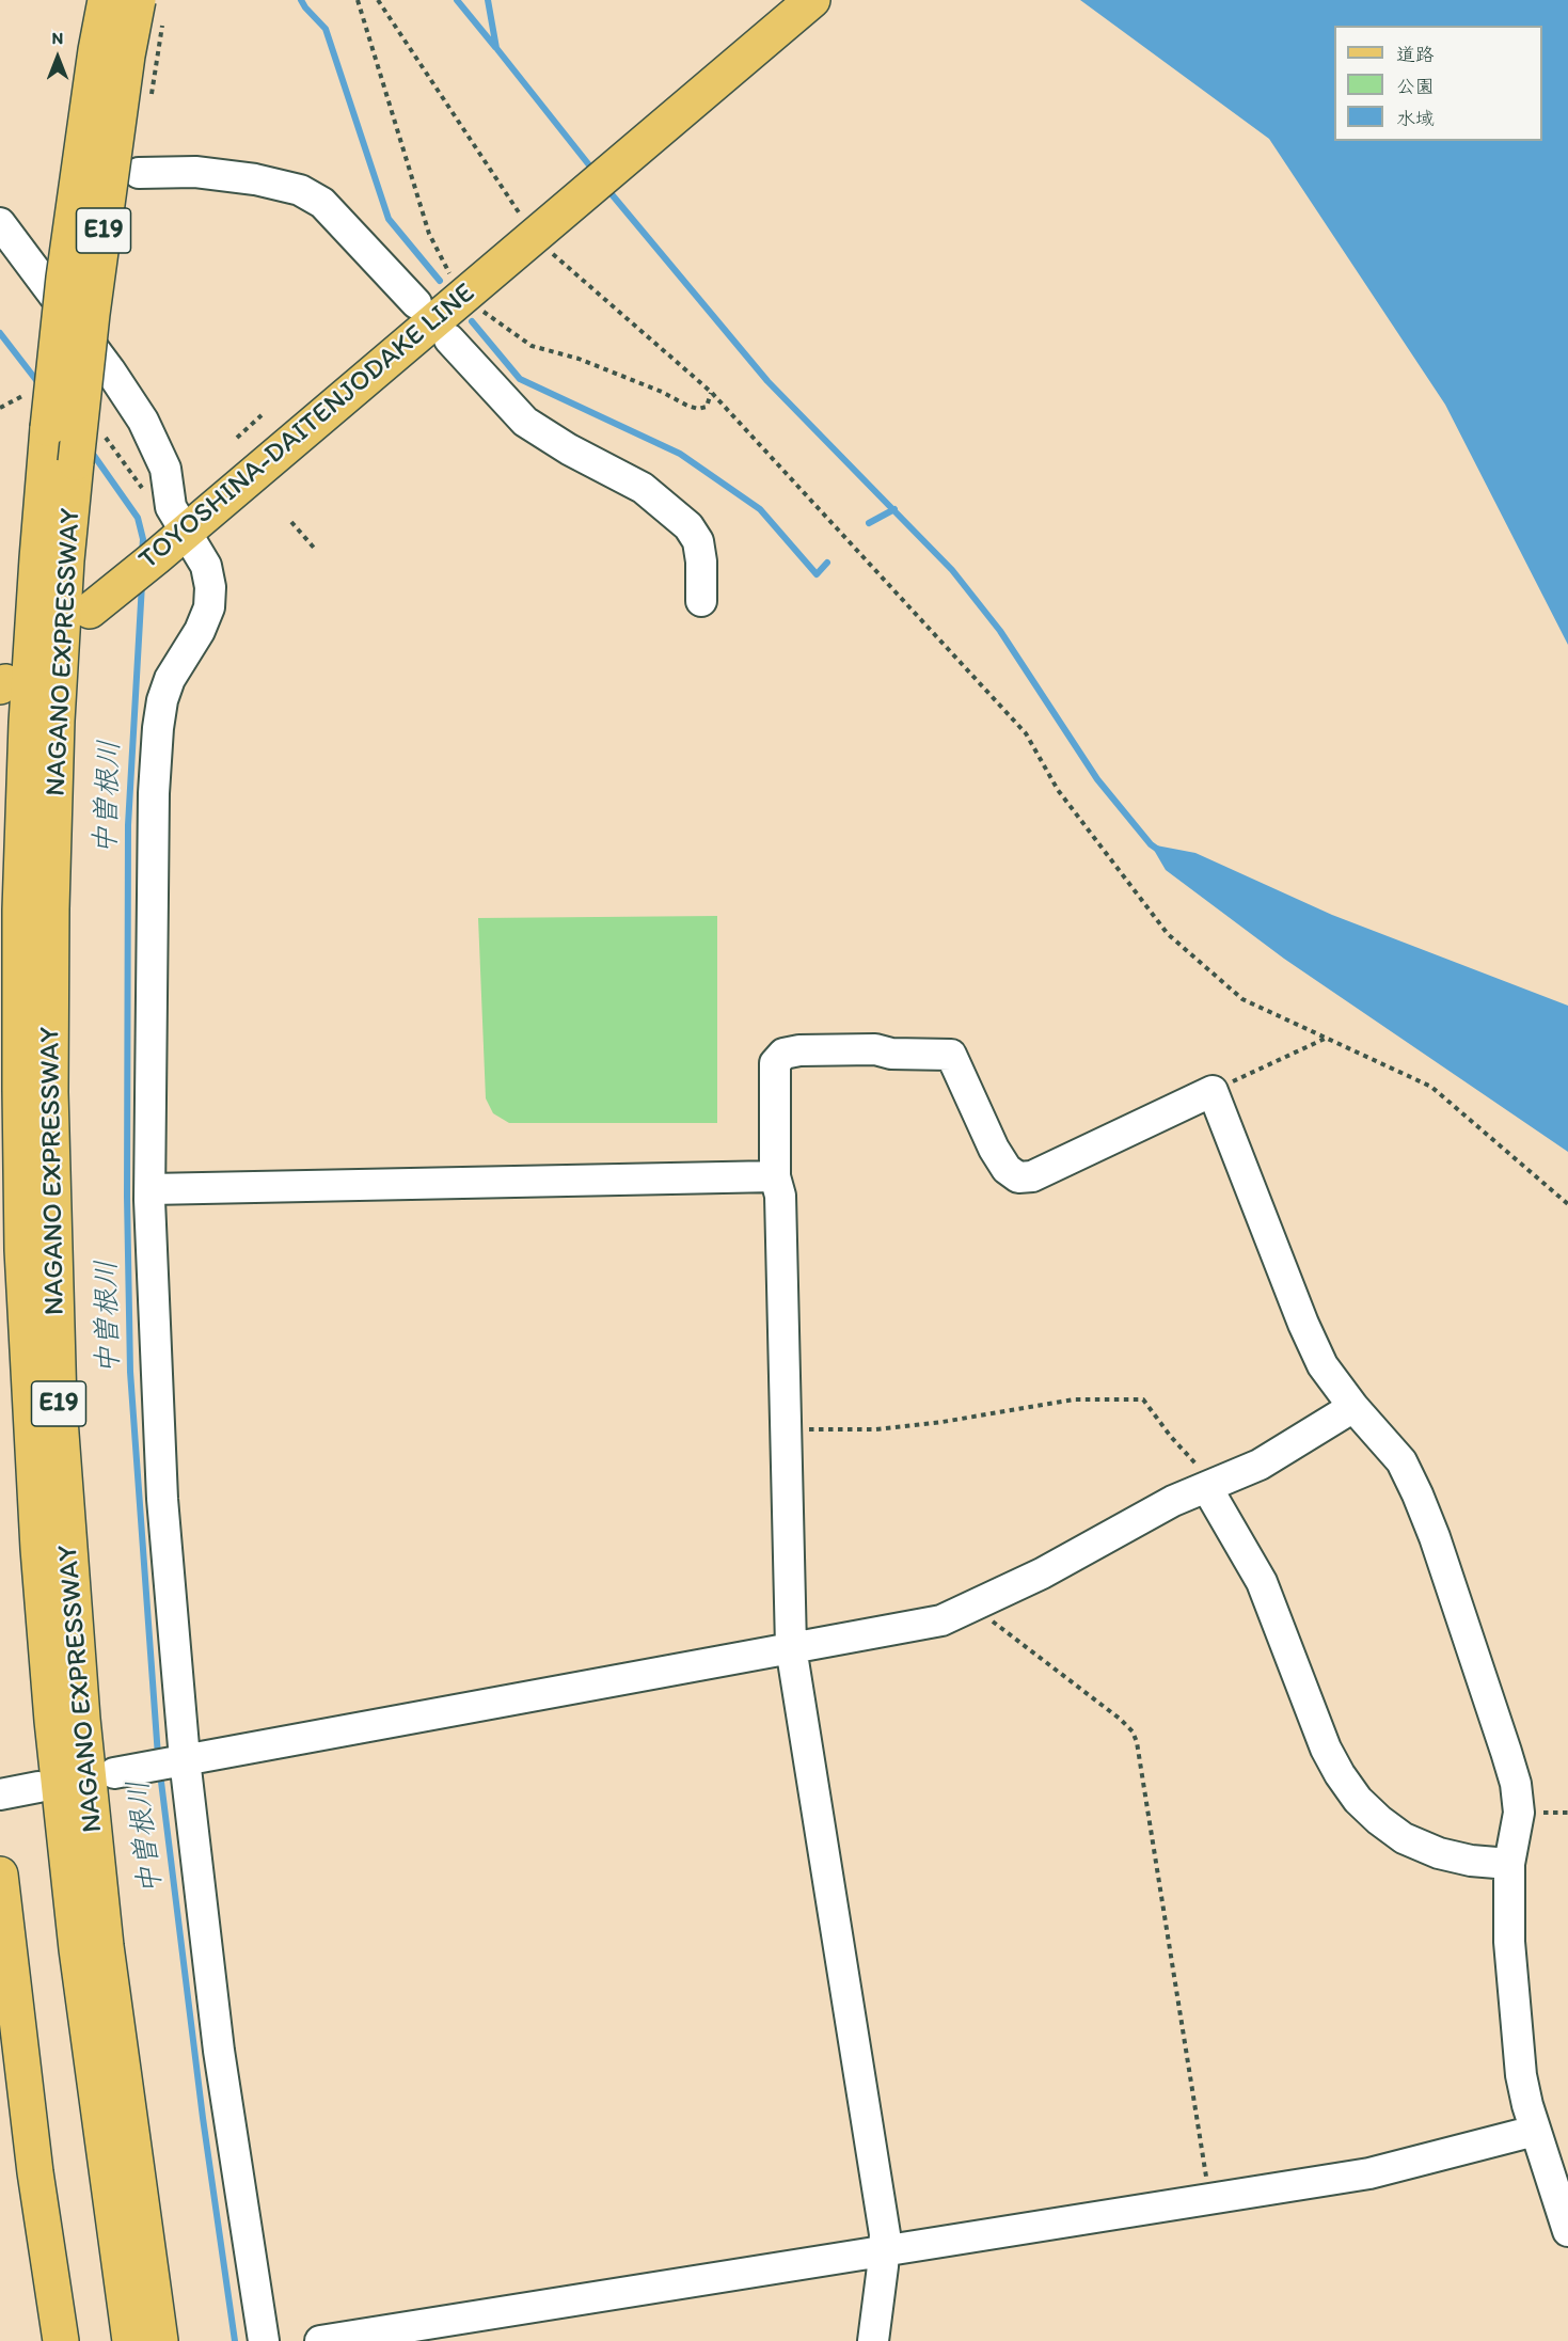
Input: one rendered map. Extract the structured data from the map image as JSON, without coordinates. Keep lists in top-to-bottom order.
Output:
{
  "streets": {
    "main road": ["E19", "TOYOSHINA-DAITENJODAKE LINE", "NAGANO EXPRESSWAY"]
  },
  "water": ["中曽根川"],
  "legend": ["道路", "公園", "水域"],
  "north": "top"
}
